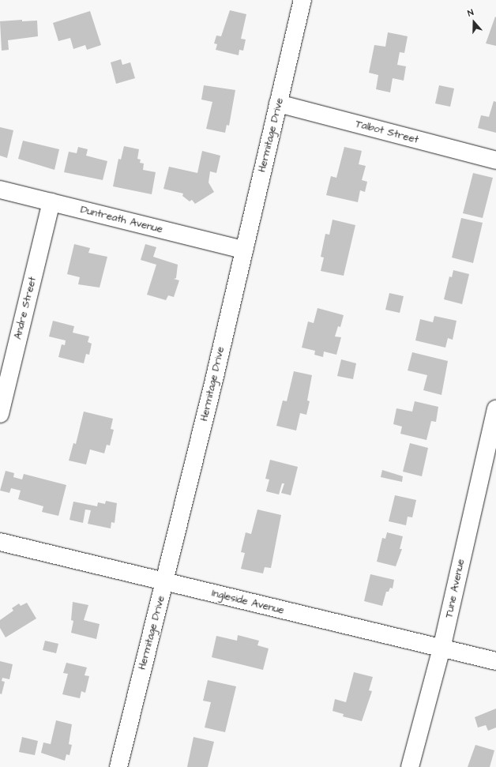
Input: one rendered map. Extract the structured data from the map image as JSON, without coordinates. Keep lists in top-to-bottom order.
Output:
{
  "streets": {
    "street": [
      "Talbot Street",
      "Hermitage Drive",
      "Duntreath Avenue",
      "Andre Street",
      "Tune Avenue",
      "Ingleside Avenue"
    ]
  },
  "crossings": [
    ["Talbot Street", "Hermitage Drive"],
    ["Hermitage Drive", "Duntreath Avenue"],
    ["Hermitage Drive", "Ingleside Avenue"],
    ["Duntreath Avenue", "Andre Street"],
    ["Tune Avenue", "Ingleside Avenue"]
  ],
  "north": "top"
}
